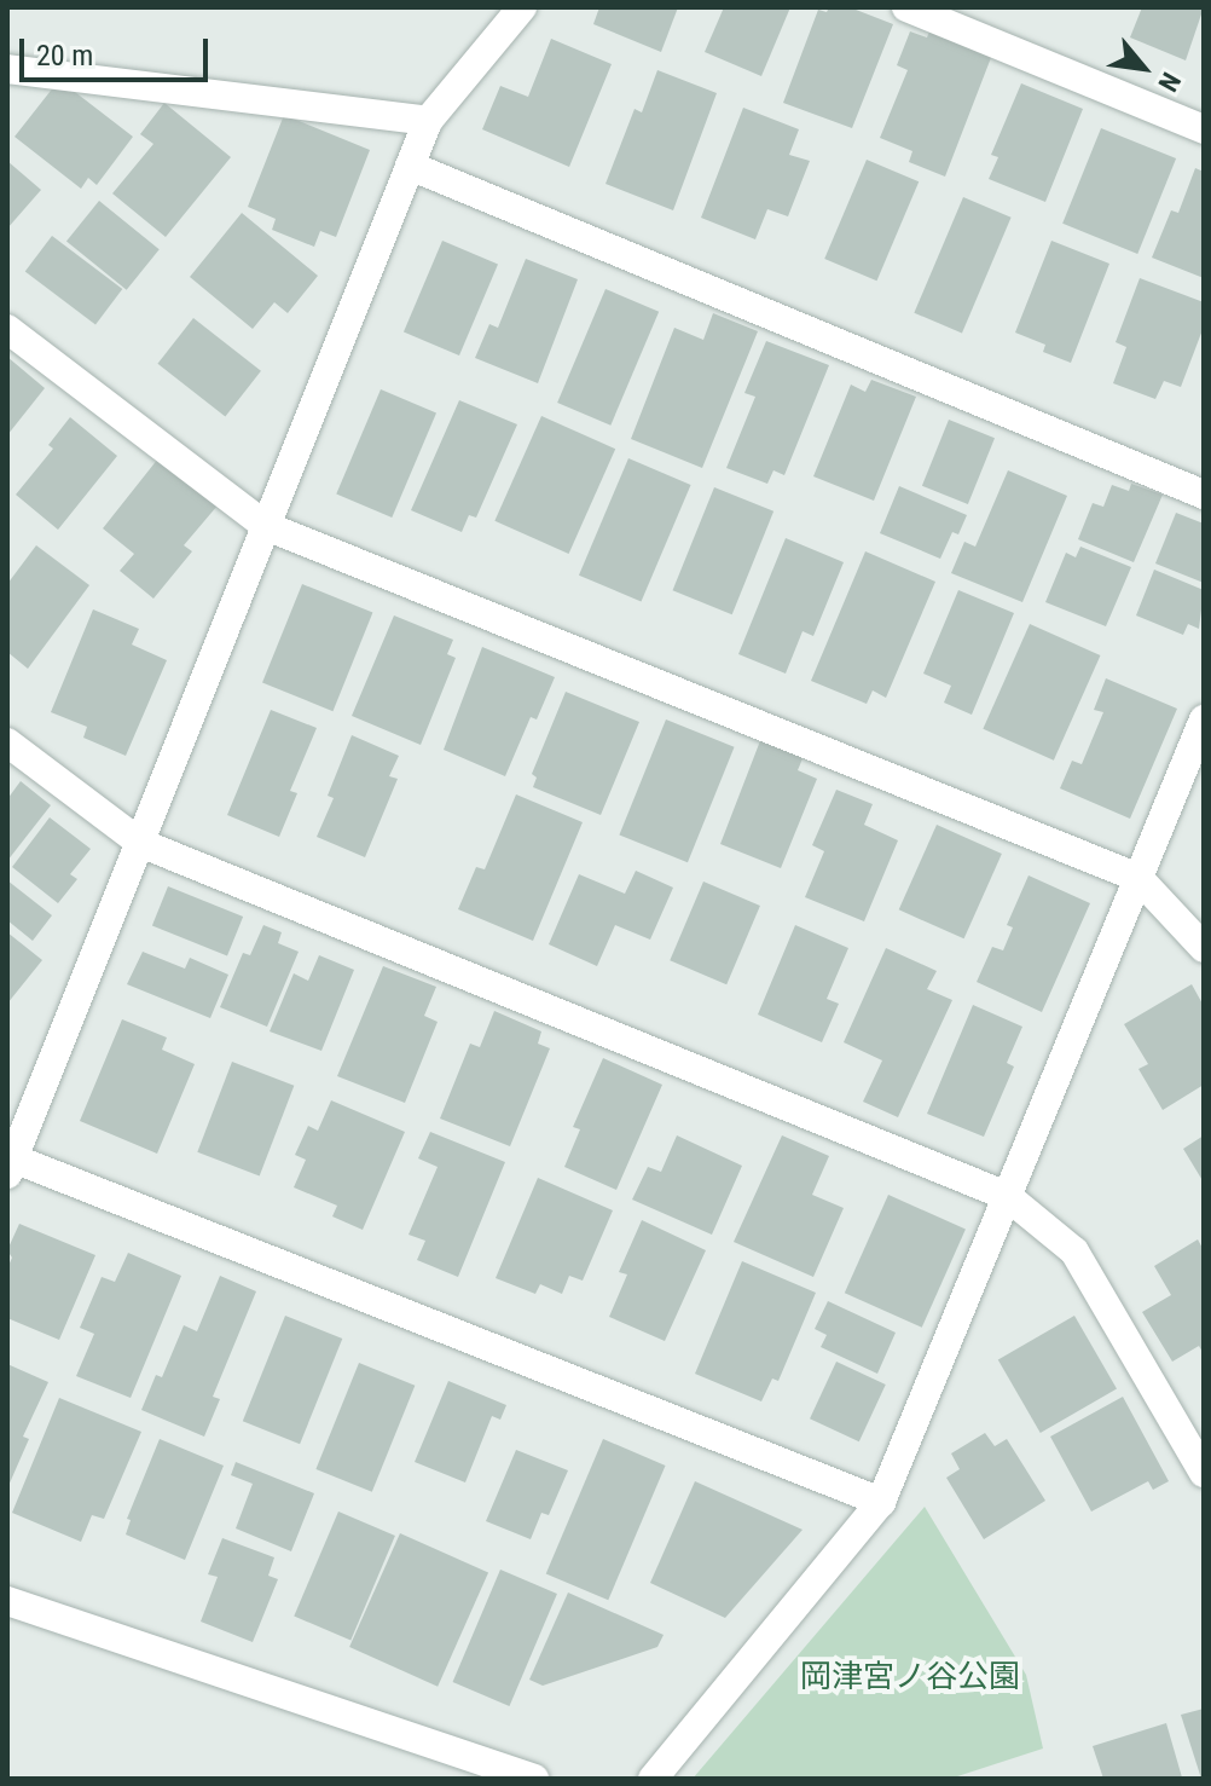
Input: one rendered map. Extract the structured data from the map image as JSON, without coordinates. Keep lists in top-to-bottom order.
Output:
{
  "parks": ["岡津宮ノ谷公園"],
  "scale_bar": "20 m",
  "north": "bottom right"
}
